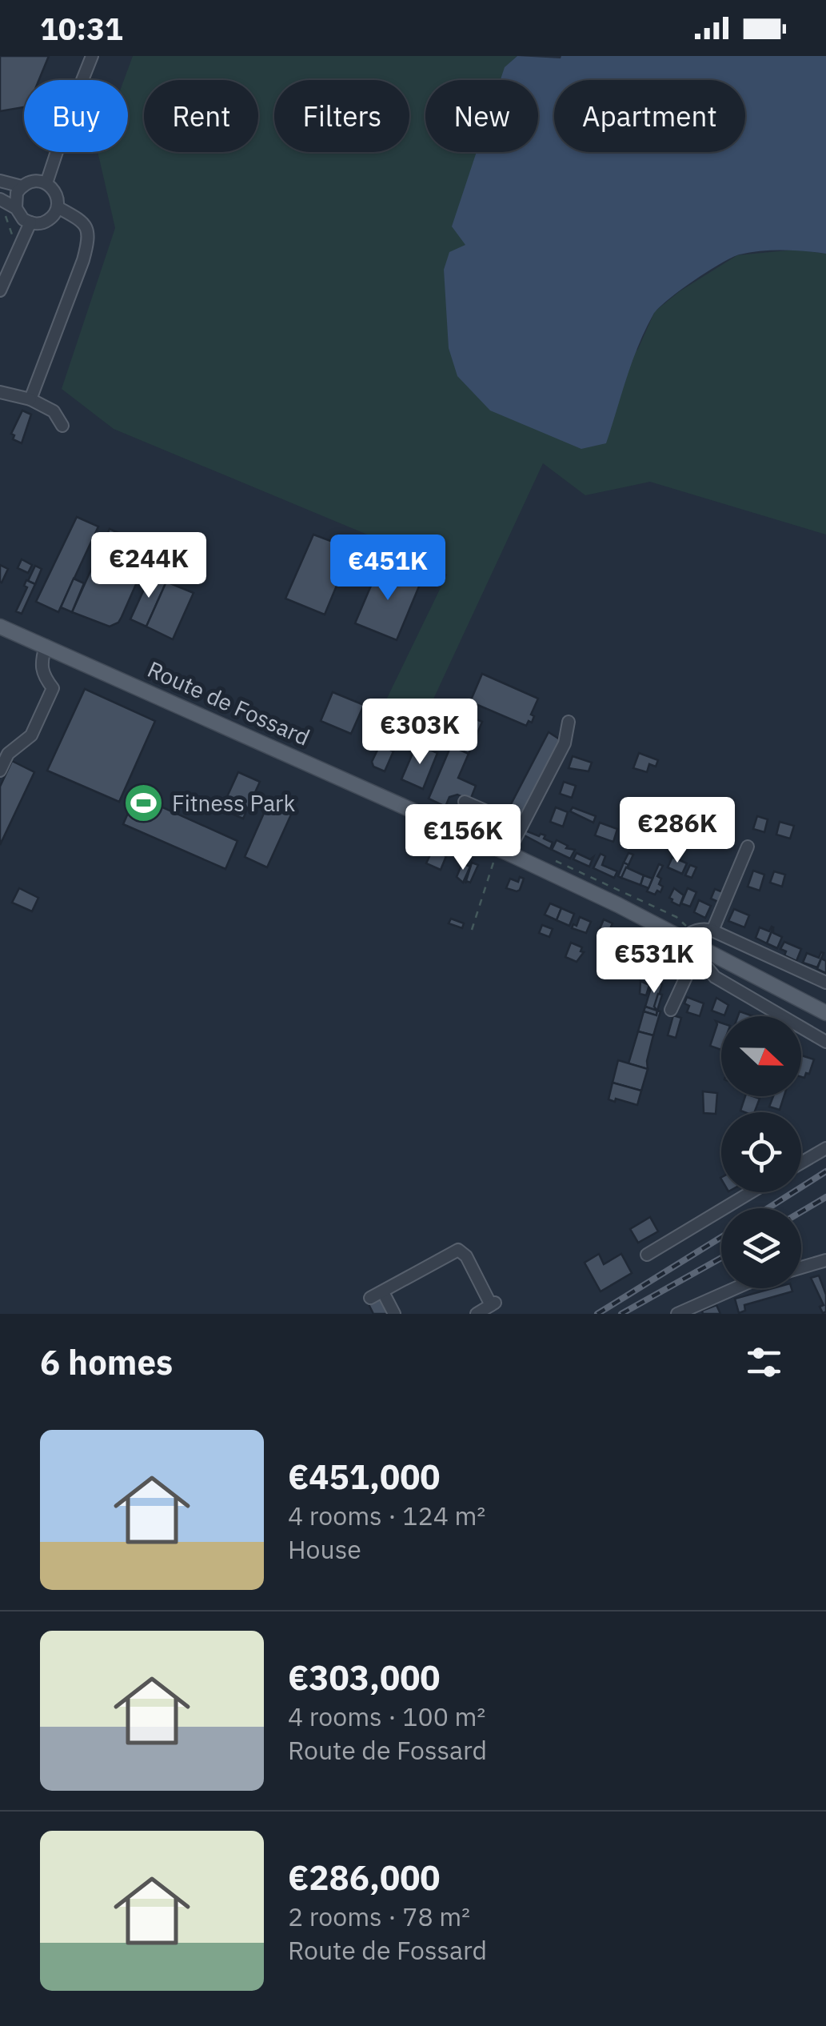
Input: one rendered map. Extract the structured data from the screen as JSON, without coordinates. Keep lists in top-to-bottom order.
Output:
{
  "streets": {
    "main road": ["Route de Fossard"]
  },
  "places": {
    "sports": ["Fitness Park"]
  },
  "north": "right",
  "page": {
    "status": "10:31",
    "chip": [
      "Buy",
      "Rent",
      "Filters",
      "New",
      "Apartment"
    ],
    "price": [
      "€244K",
      "€451K",
      "€303K",
      "€286K",
      "€156K",
      "€531K"
    ],
    "heading": "6 homes",
    "list": [
      {
        "name": "€451,000",
        "note": "4 rooms · 124 m² · House"
      },
      {
        "name": "€303,000",
        "note": "4 rooms · 100 m² · Route de Fossard"
      },
      {
        "name": "€286,000",
        "note": "2 rooms · 78 m² · Route de Fossard"
      }
    ]
  }
}
